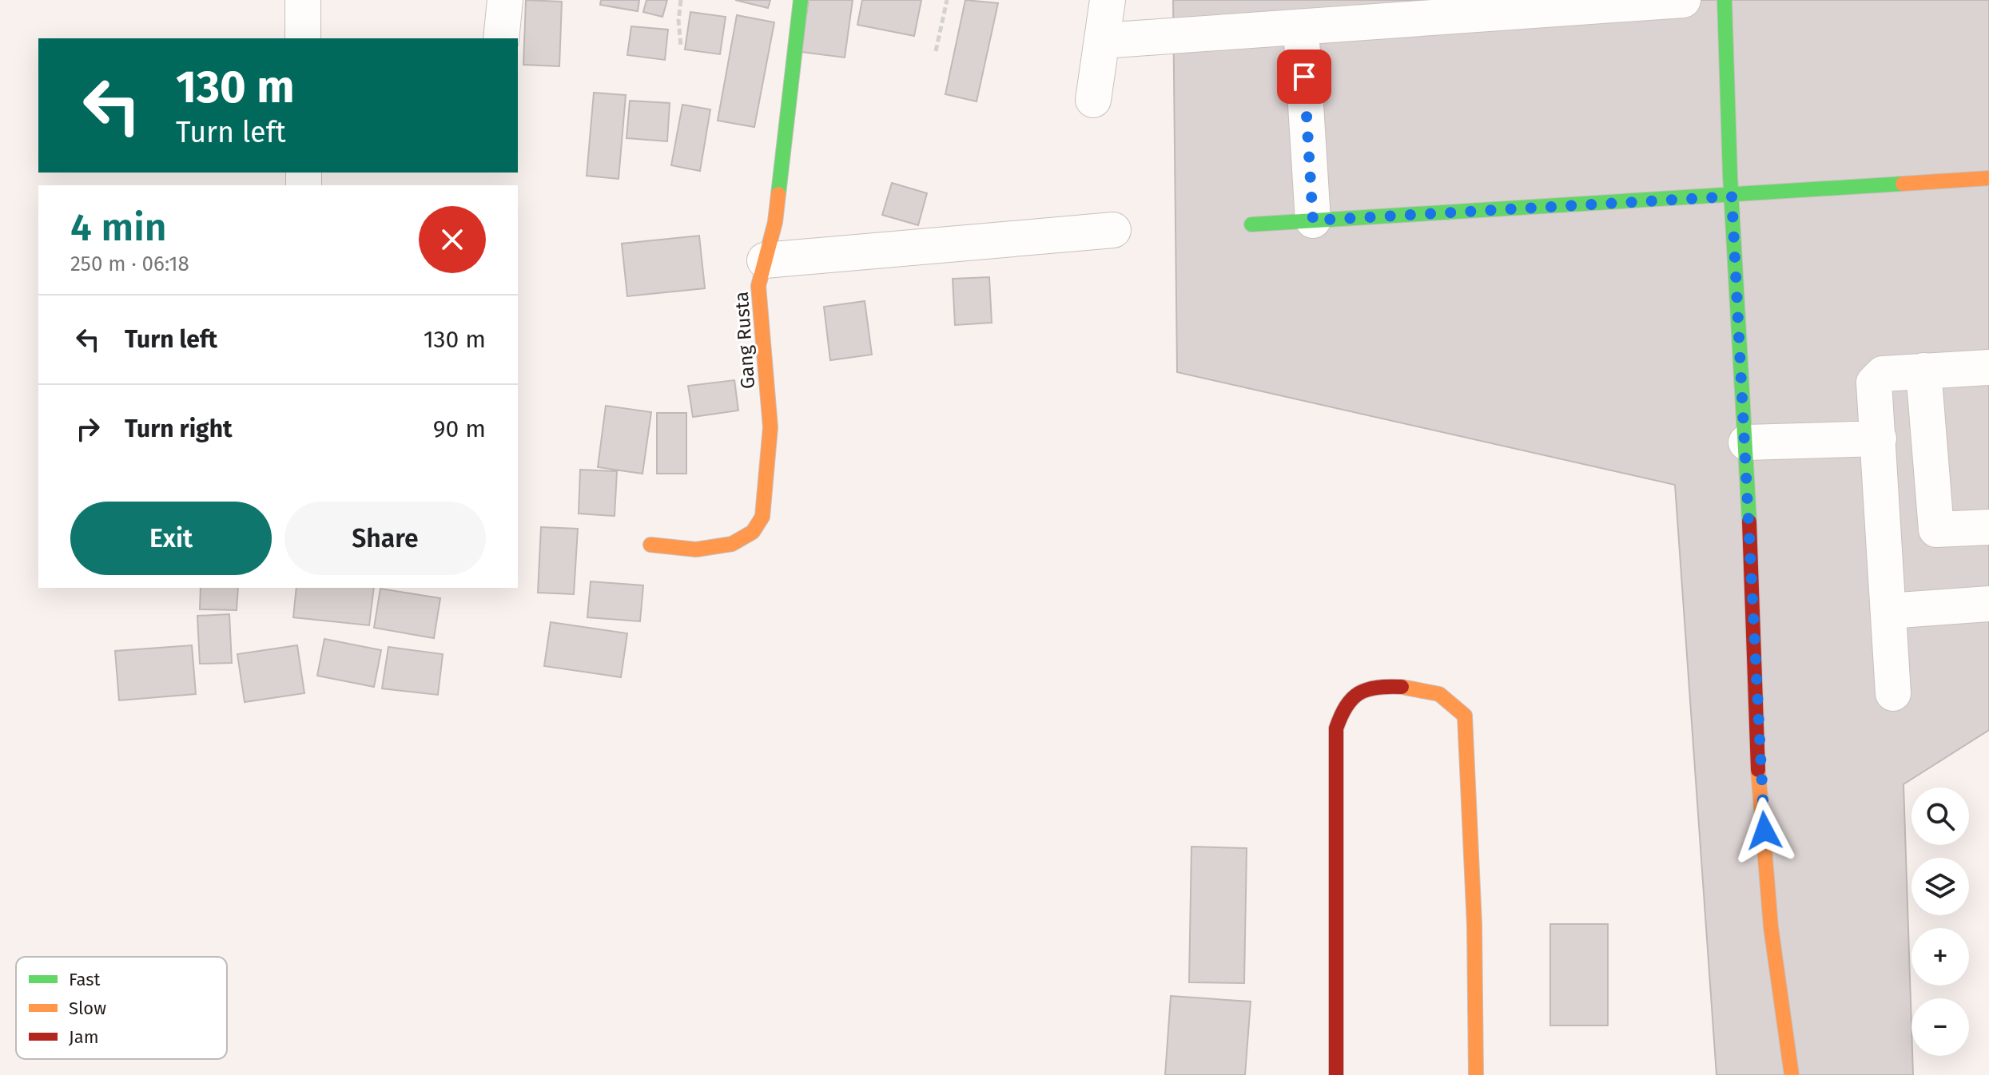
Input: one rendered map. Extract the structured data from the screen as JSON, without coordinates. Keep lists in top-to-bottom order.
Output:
{
  "streets": {
    "street": ["Gang Rusta"]
  },
  "legend": ["Fast", "Slow", "Jam"],
  "page": {
    "turn": ["130 m", "Turn left"],
    "heading": ["4 min", "250 m · 06:18"],
    "list": [
      {
        "name": "Turn left",
        "value": "130 m"
      },
      {
        "name": "Turn right",
        "value": "90 m"
      }
    ],
    "buttons": ["Exit", "Share"],
    "map_buttons": ["+", "−"]
  }
}
